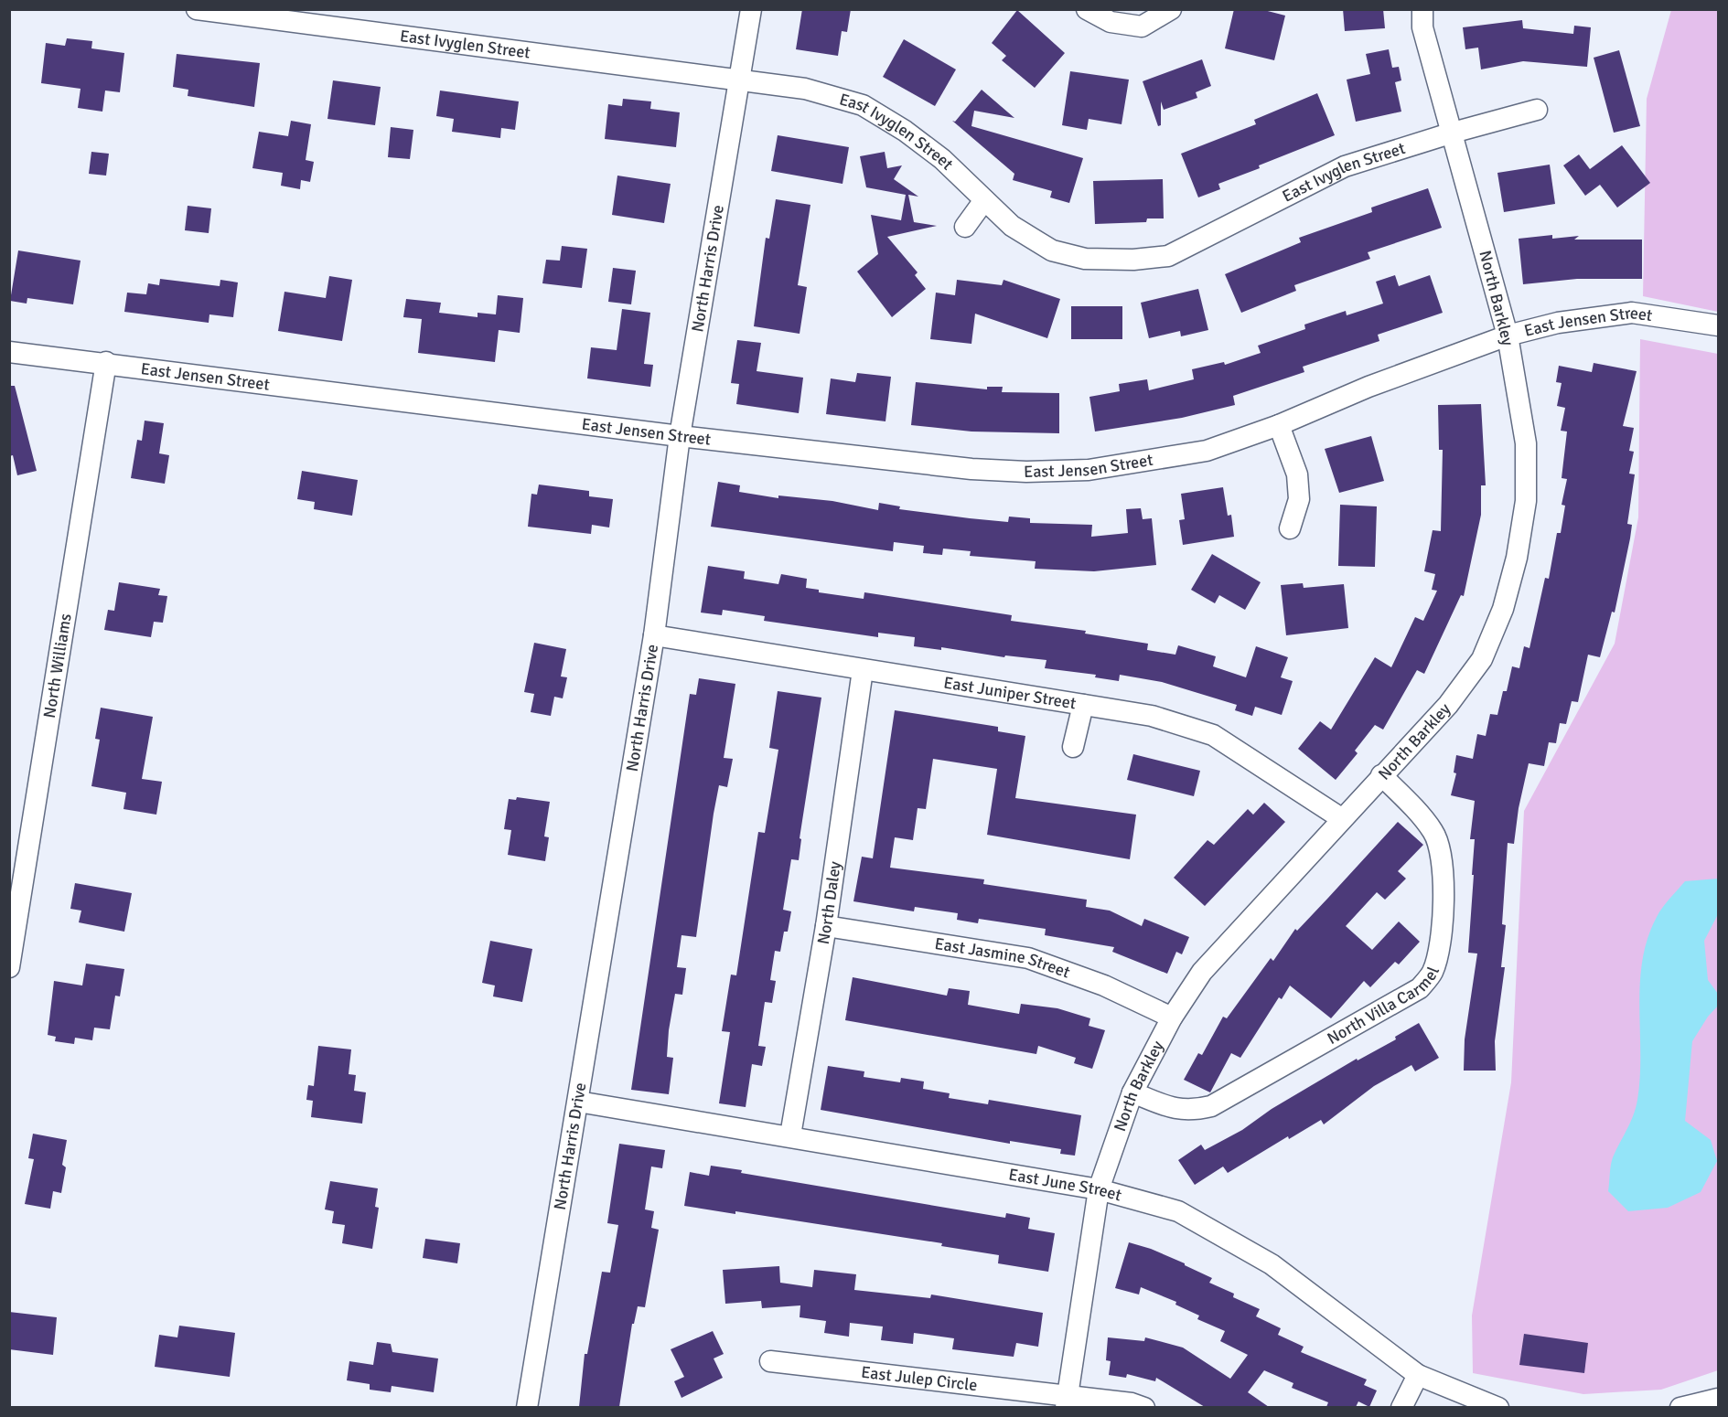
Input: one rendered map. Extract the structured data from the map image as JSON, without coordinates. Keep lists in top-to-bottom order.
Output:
{
  "streets": {
    "street": [
      "East Ivyglen Street",
      "North Harris Drive",
      "North Barkley",
      "East Jensen Street",
      "North Williams",
      "East Juniper Street",
      "North Daley",
      "East Jasmine Street",
      "North Villa Carmel",
      "East June Street",
      "East Julep Circle"
    ]
  },
  "crossings": [
    ["East Ivyglen Street", "North Harris Drive"],
    ["East Ivyglen Street", "North Barkley"],
    ["North Harris Drive", "East Jensen Street"],
    ["North Harris Drive", "East Juniper Street"],
    ["North Harris Drive", "East June Street"],
    ["North Barkley", "East Jensen Street"],
    ["North Barkley", "East Juniper Street"],
    ["North Barkley", "East Jasmine Street"],
    ["North Barkley", "North Villa Carmel"],
    ["North Barkley", "East June Street"],
    ["North Barkley", "East Julep Circle"],
    ["East Jensen Street", "North Williams"],
    ["East Juniper Street", "North Daley"],
    ["North Daley", "East Jasmine Street"],
    ["North Daley", "East June Street"]
  ]
}
